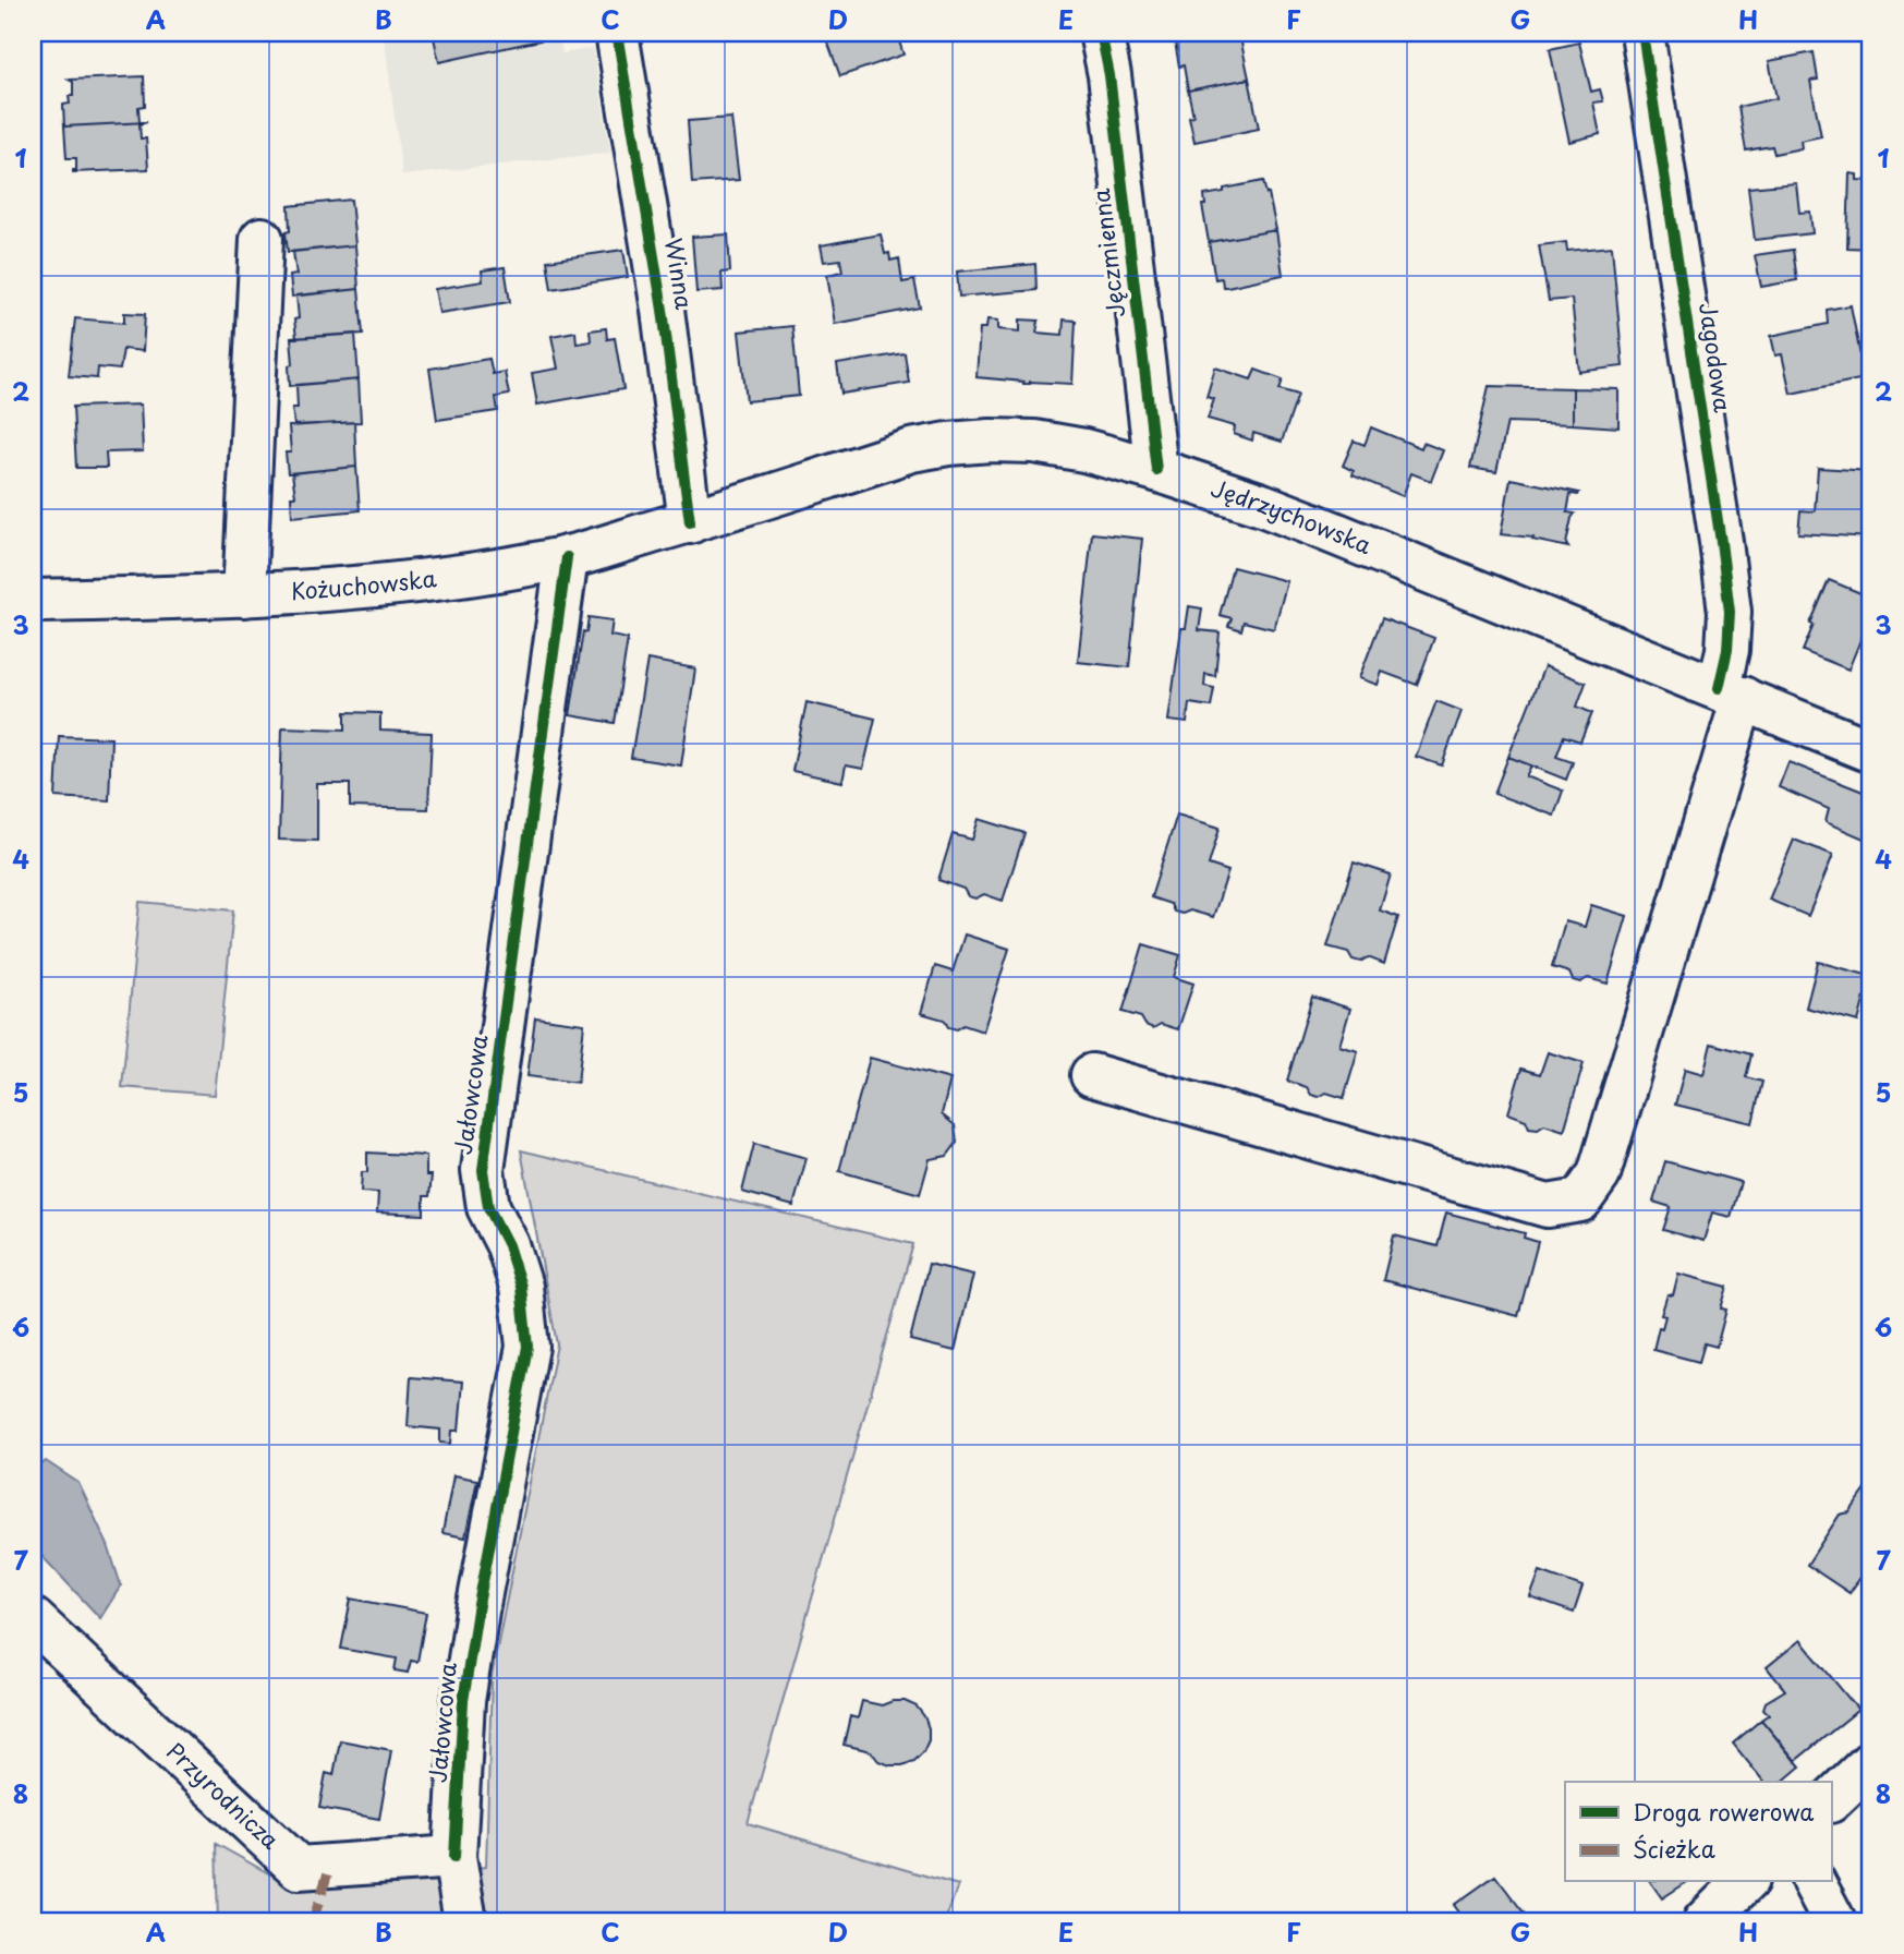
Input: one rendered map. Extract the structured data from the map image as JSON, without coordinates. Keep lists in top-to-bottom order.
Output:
{
  "streets": {
    "street": [
      "Jęczmienna",
      "Winna",
      "Jagodowa",
      "Jędrzychowska",
      "Kożuchowska",
      "Jałowcowa",
      "Przyrodnicza"
    ]
  },
  "crossings": [
    ["Jęczmienna", "Jędrzychowska"],
    ["Winna", "Jędrzychowska"],
    ["Winna", "Kożuchowska"],
    ["Jagodowa", "Jędrzychowska"],
    ["Jędrzychowska", "Kożuchowska"],
    ["Kożuchowska", "Jałowcowa"],
    ["Jałowcowa", "Przyrodnicza"]
  ],
  "legend": ["Droga rowerowa", "Ścieżka"],
  "grid": {
    "columns": [
      "A",
      "B",
      "C",
      "D",
      "E",
      "F",
      "G",
      "H"
    ],
    "rows": [
      "1",
      "2",
      "3",
      "4",
      "5",
      "6",
      "7",
      "8"
    ]
  }
}
